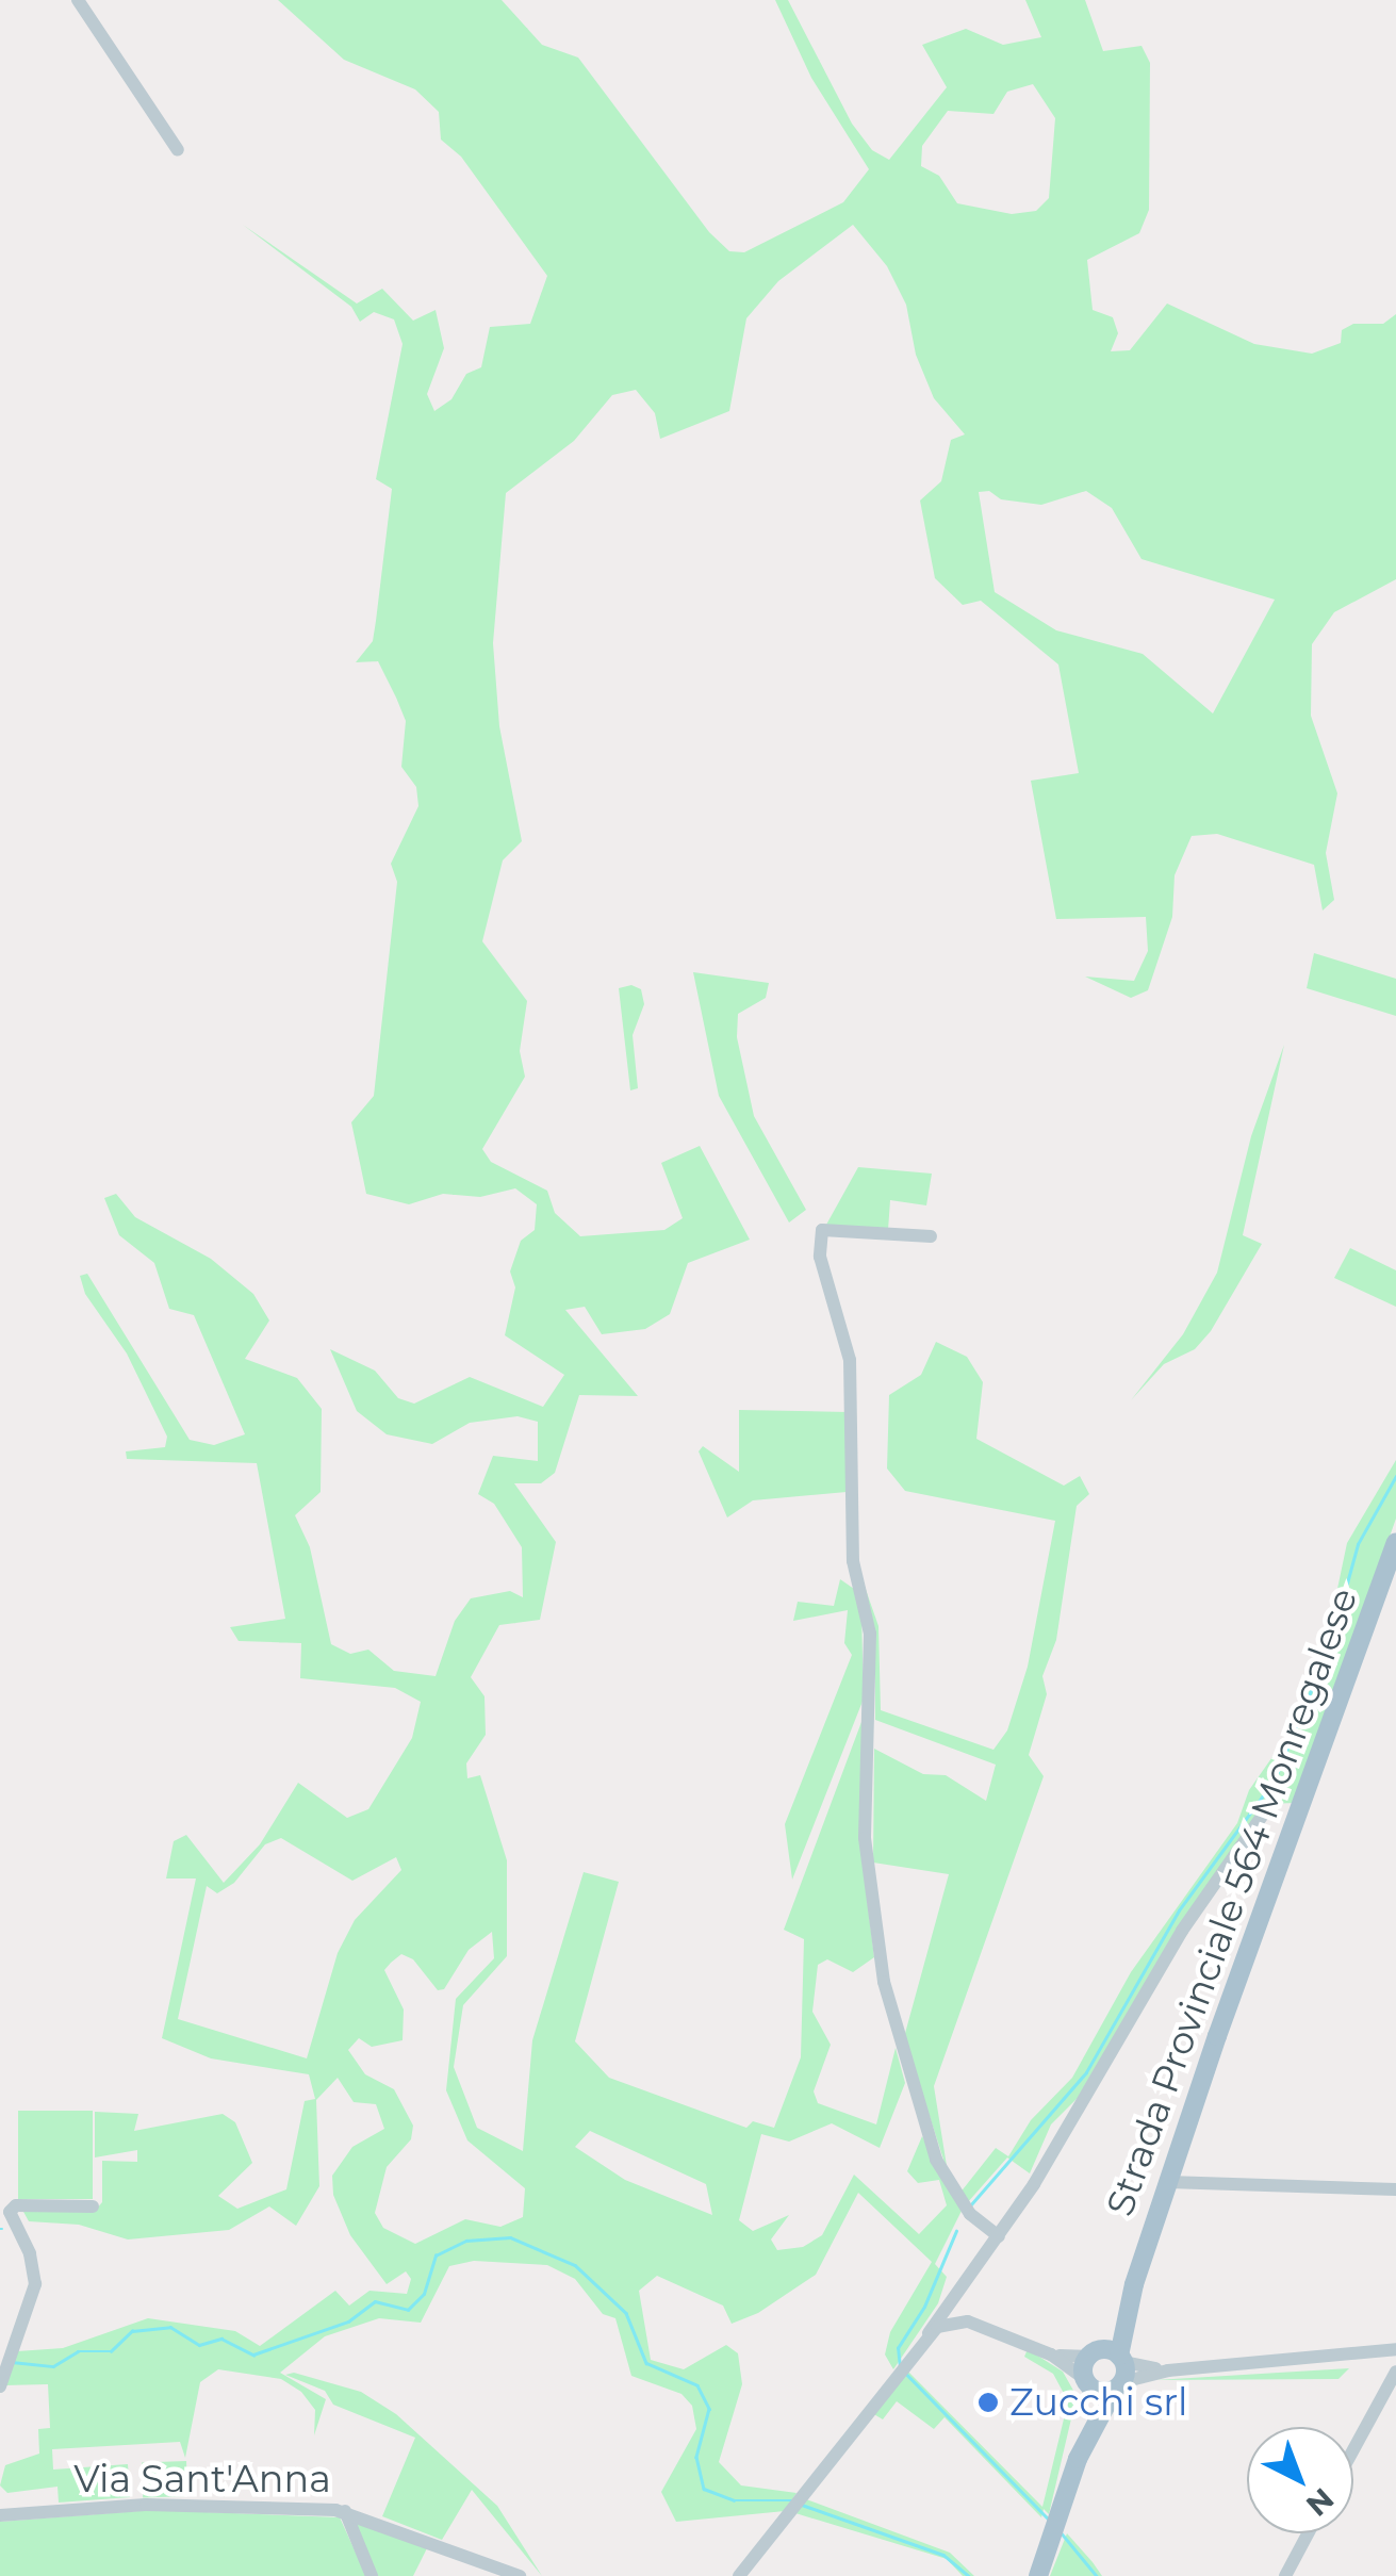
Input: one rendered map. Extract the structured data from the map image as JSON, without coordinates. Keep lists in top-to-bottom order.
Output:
{
  "streets": {
    "main road": ["Strada Provinciale 564 Monregalese"],
    "street": ["Via Sant'Anna"]
  },
  "places": ["Zucchi srl"],
  "north": "bottom right"
}
